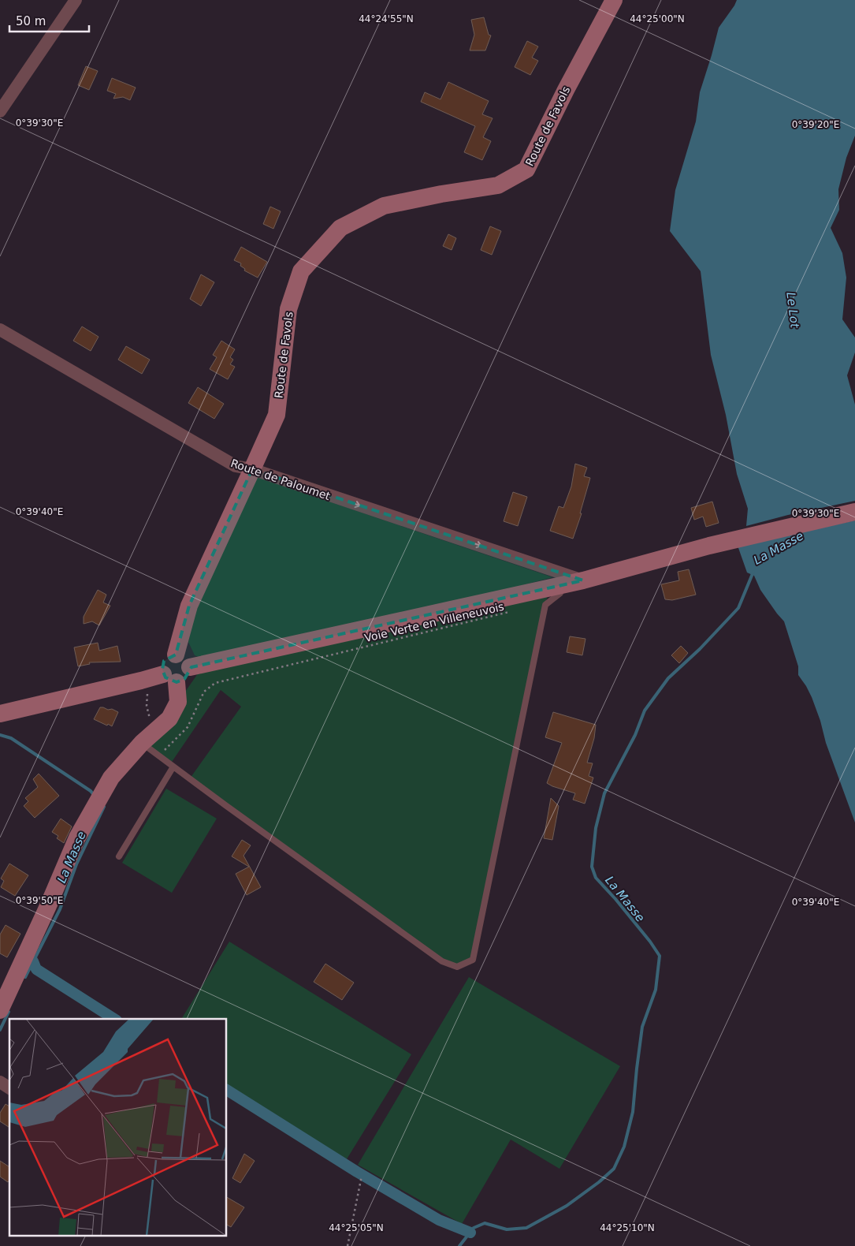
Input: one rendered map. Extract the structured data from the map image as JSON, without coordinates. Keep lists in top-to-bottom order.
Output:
{
  "streets": {
    "street": ["Route de Favols", "Route de Paloumet"],
    "path": ["Voie Verte en Villeneuvois"]
  },
  "crossings": [
    ["Route de Favols", "Route de Paloumet"]
  ],
  "one_way": ["Route de Paloumet"],
  "water": ["Le Lot", "La Masse"],
  "scale_bar": "50 m",
  "coordinates": [
    "44°24'55\"N",
    "44°25'00\"N",
    "0°39'30\"E",
    "0°39'20\"E",
    "0°39'40\"E",
    "0°39'50\"E",
    "44°25'05\"N",
    "44°25'10\"N"
  ]
}
